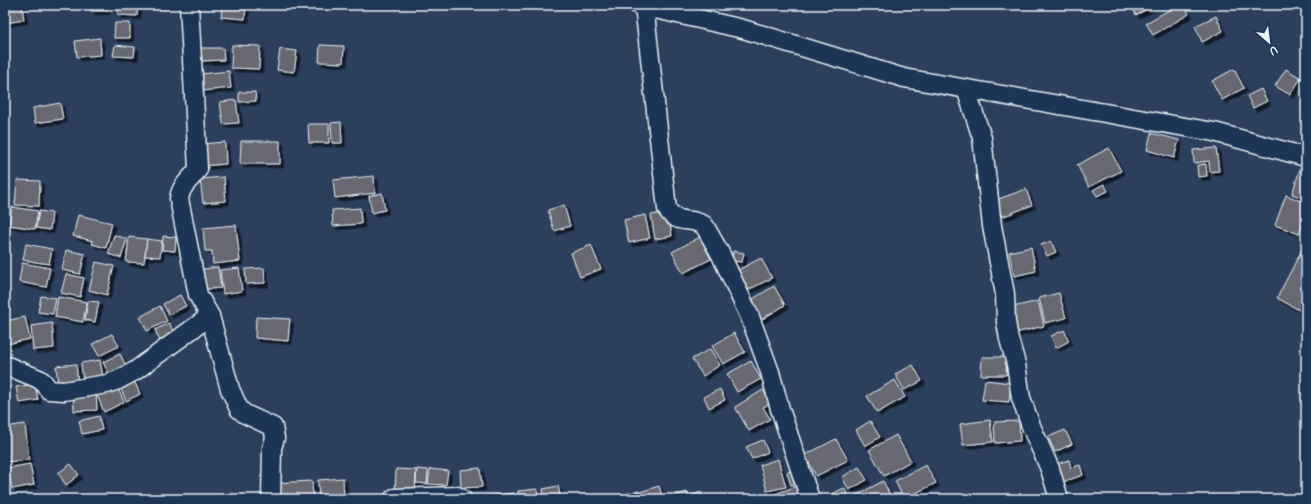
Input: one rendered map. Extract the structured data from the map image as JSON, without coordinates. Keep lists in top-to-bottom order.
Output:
{
  "north": "bottom right"
}
